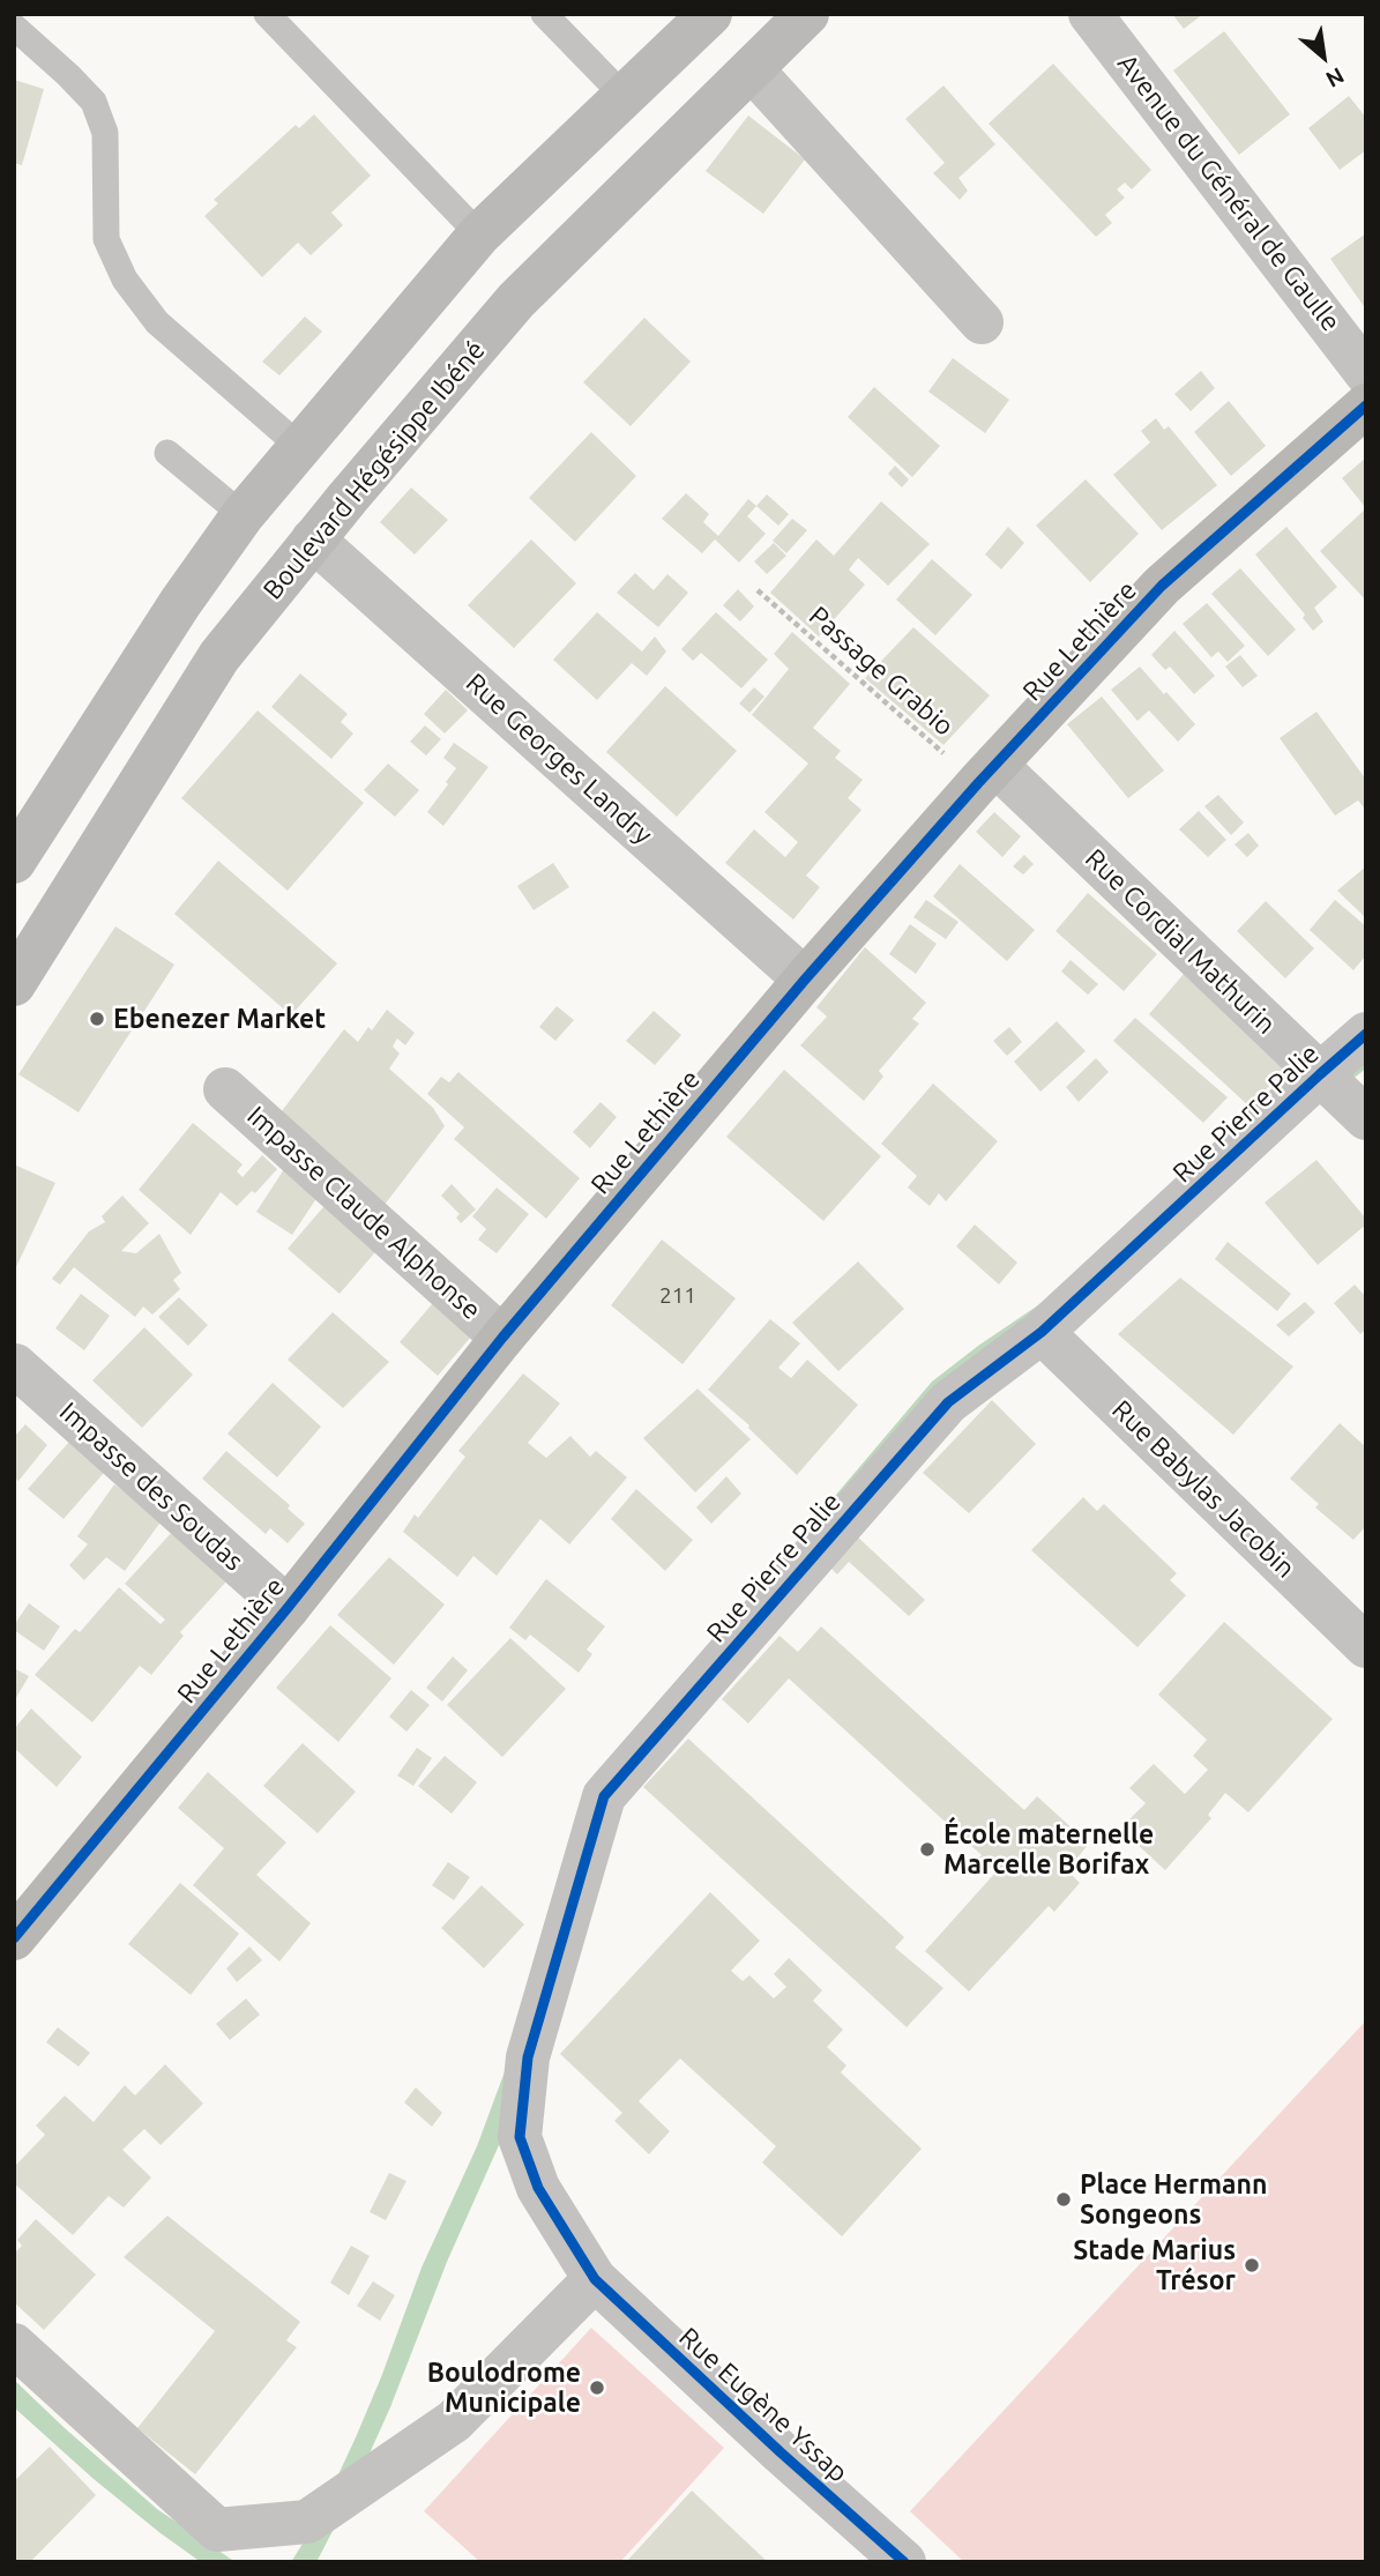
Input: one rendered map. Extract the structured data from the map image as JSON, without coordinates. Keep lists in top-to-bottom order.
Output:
{
  "streets": {
    "main road": ["Boulevard Hégésippe Ibéné"],
    "street": [
      "Avenue du Général de Gaulle",
      "Rue Lethière",
      "Rue Georges Landry",
      "Rue Cordial Mathurin",
      "Rue Pierre Palie",
      "Impasse Claude Alphonse",
      "Impasse des Soudas",
      "Rue Babylas Jacobin",
      "Rue Eugène Yssap"
    ],
    "path": ["Passage Grabio"]
  },
  "crossings": [
    ["Boulevard Hégésippe Ibéné", "Rue Georges Landry"],
    ["Rue Lethière", "Passage Grabio"],
    ["Rue Lethière", "Rue Georges Landry"],
    ["Rue Lethière", "Rue Cordial Mathurin"],
    ["Rue Lethière", "Impasse Claude Alphonse"],
    ["Rue Lethière", "Impasse des Soudas"],
    ["Passage Grabio", "Rue Cordial Mathurin"],
    ["Rue Cordial Mathurin", "Rue Pierre Palie"],
    ["Rue Pierre Palie", "Rue Babylas Jacobin"],
    ["Rue Pierre Palie", "Rue Eugène Yssap"]
  ],
  "places": [
    "Ebenezer Market",
    "École maternelle Marcelle Borifax",
    "Place Hermann Songeons",
    "Stade Marius Trésor",
    "Boulodrome Municipale"
  ],
  "house_numbers": ["211"],
  "north": "bottom right"
}
